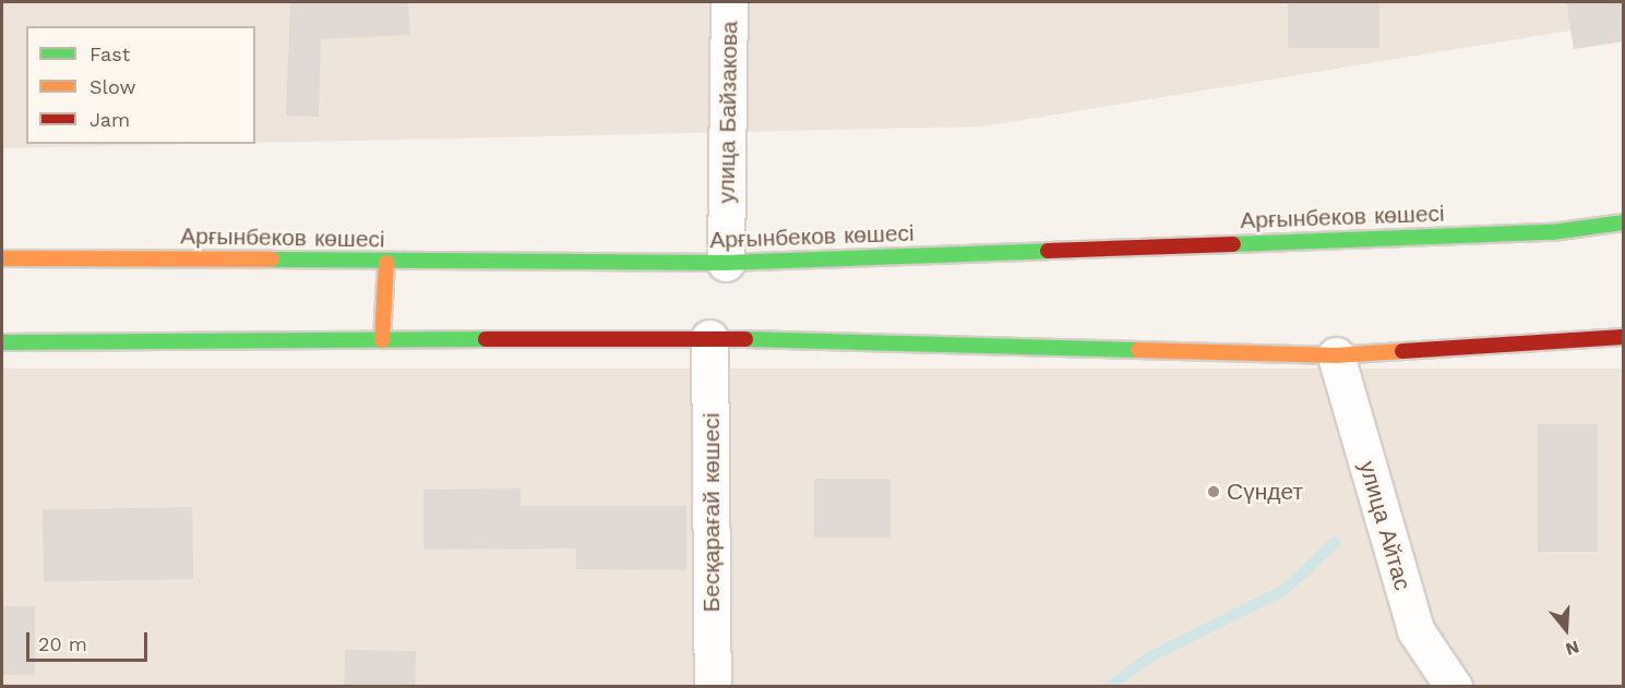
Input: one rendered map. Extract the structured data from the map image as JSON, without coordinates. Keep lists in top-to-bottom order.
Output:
{
  "streets": {
    "main road": ["Арғынбеков көшесі"],
    "street": ["улица Байзакова", "Бесқарағай көшесі", "улица Айтас"]
  },
  "crossings": [
    ["улица Байзакова", "Арғынбеков көшесі"]
  ],
  "places": ["Сүндет"],
  "legend": ["Fast", "Slow", "Jam"],
  "scale_bar": "20 m",
  "north": "bottom"
}
